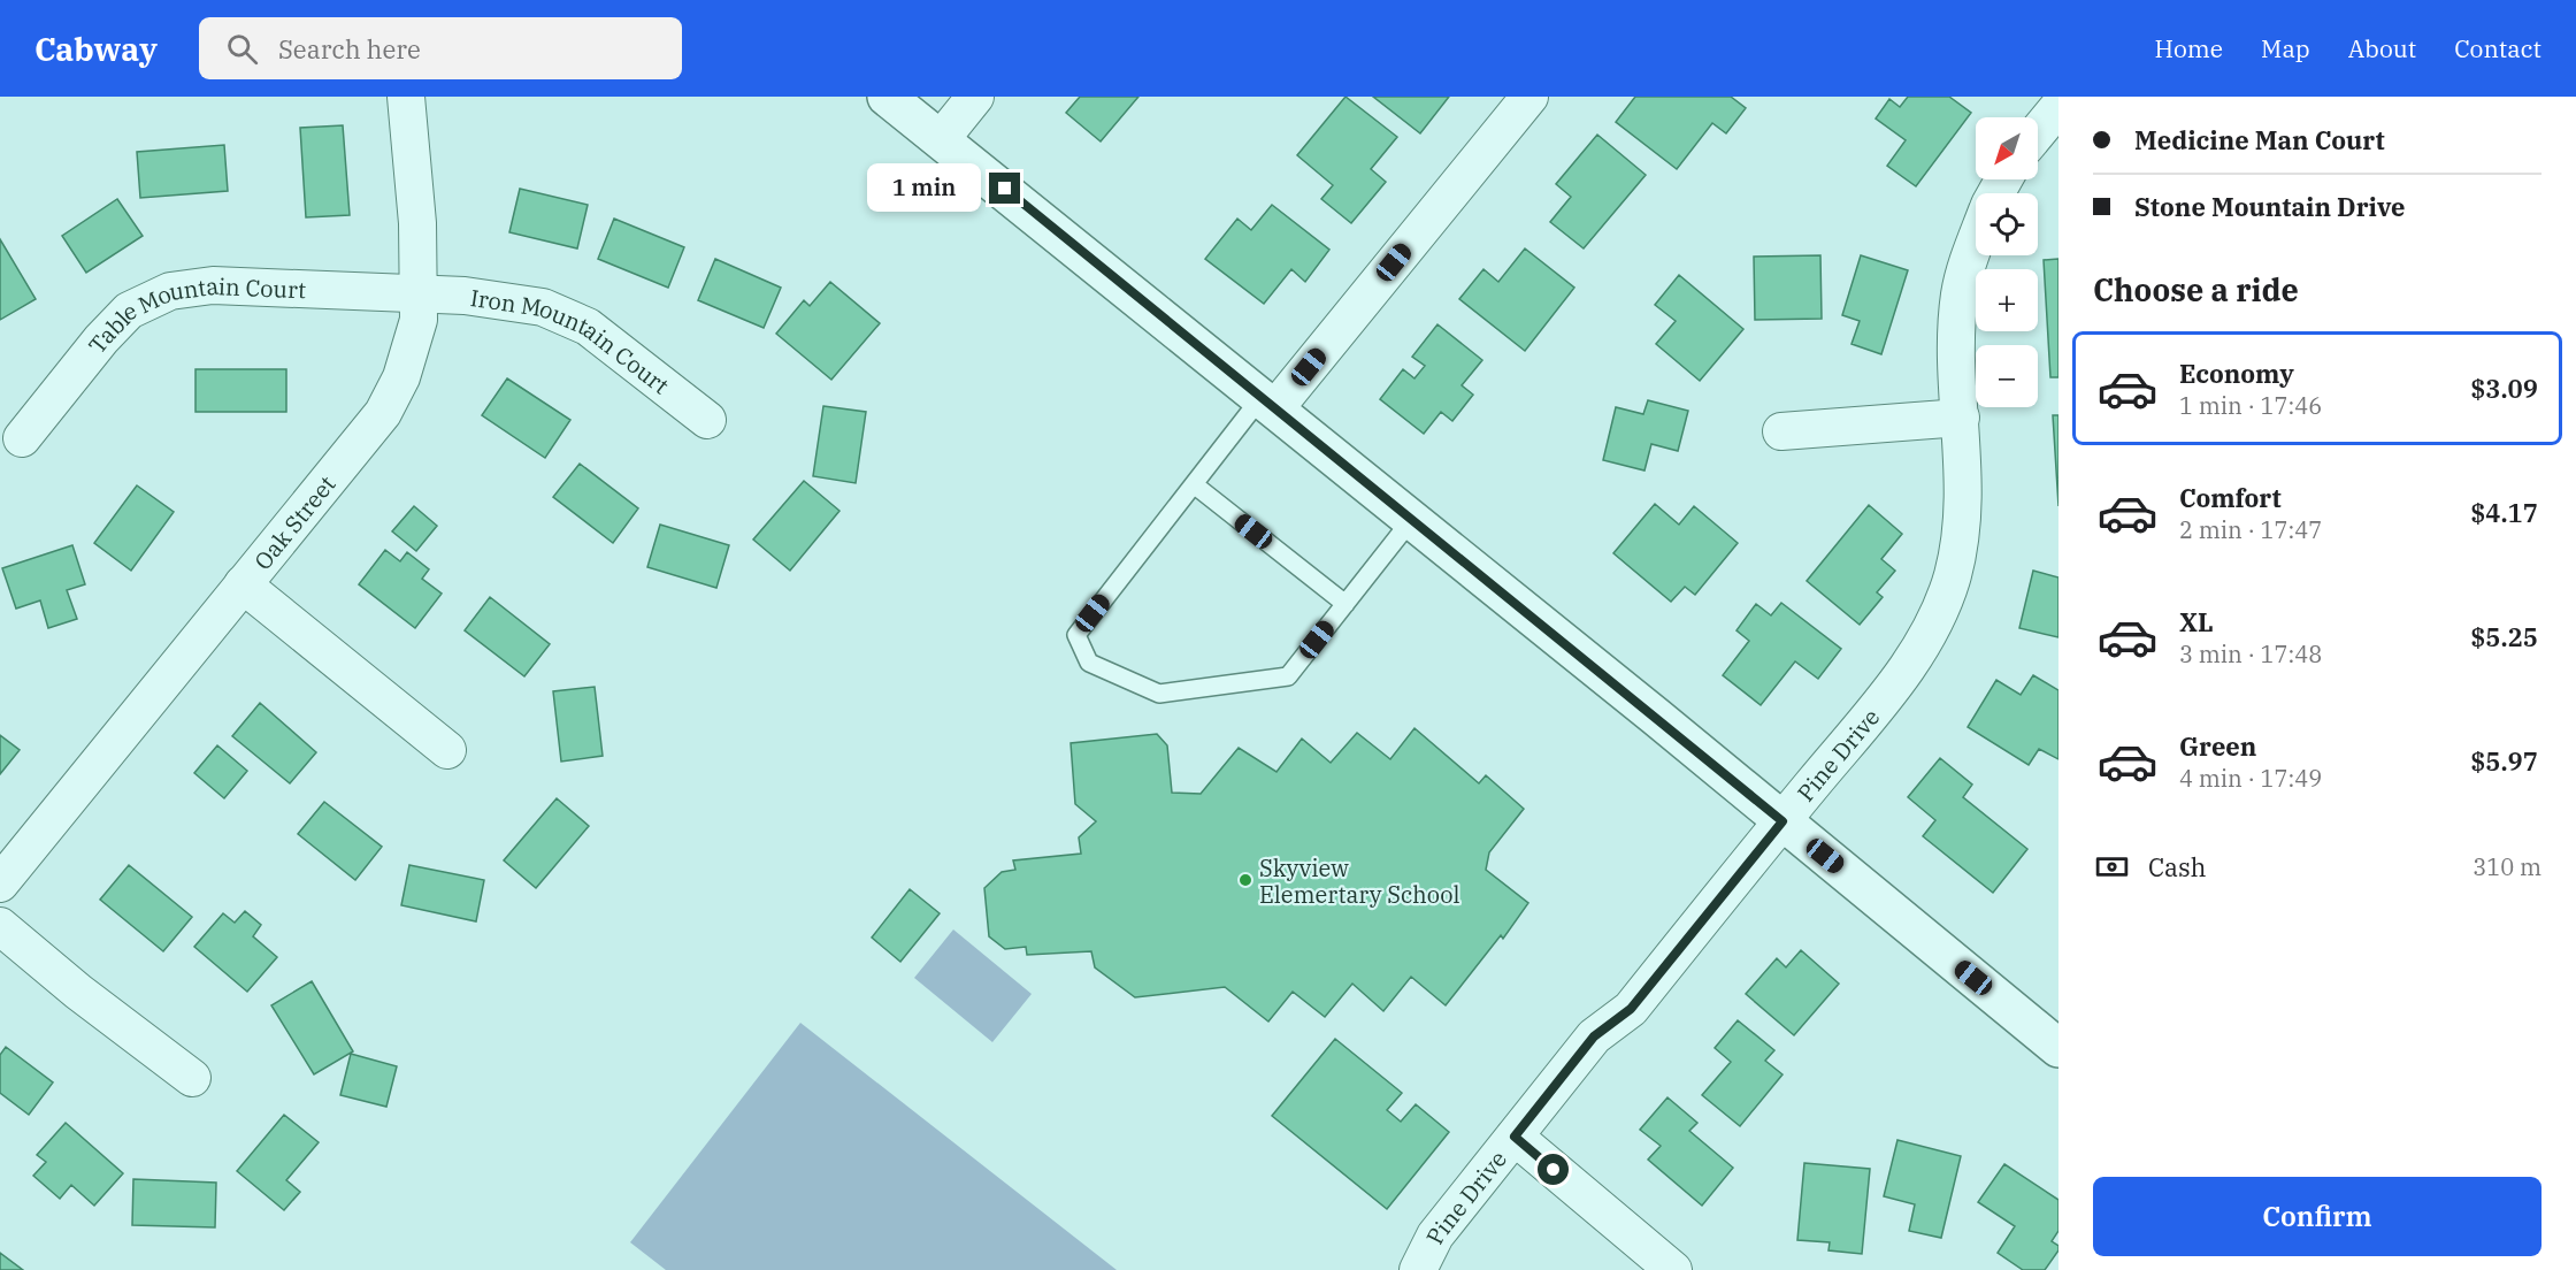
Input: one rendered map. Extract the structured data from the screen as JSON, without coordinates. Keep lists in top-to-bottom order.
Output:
{
  "streets": {
    "street": [
      "Table Mountain Court",
      "Iron Mountain Court",
      "Oak Street",
      "Pine Drive"
    ]
  },
  "crossings": [
    ["Table Mountain Court", "Iron Mountain Court"],
    ["Table Mountain Court", "Oak Street"],
    ["Iron Mountain Court", "Oak Street"]
  ],
  "places": ["Skyview Elemertary School"],
  "north": "bottom left",
  "page": {
    "header": "Cabway",
    "search": "Search here",
    "nav": [
      "Home",
      "Map",
      "About",
      "Contact"
    ],
    "banner": ["Medicine Man Court", "Stone Mountain Drive"],
    "map_buttons": ["+", "−"],
    "bubble": "1 min",
    "heading": "Choose a ride",
    "list": [
      {
        "name": "Economy",
        "note": "1 min · 17:46",
        "value": "$3.09"
      },
      {
        "name": "Comfort",
        "note": "2 min · 17:47",
        "value": "$4.17"
      },
      {
        "name": "XL",
        "note": "3 min · 17:48",
        "value": "$5.25"
      },
      {
        "name": "Green",
        "note": "4 min · 17:49",
        "value": "$5.97"
      }
    ],
    "pay": ["Cash", "310 m"],
    "buttons": "Confirm"
  }
}
